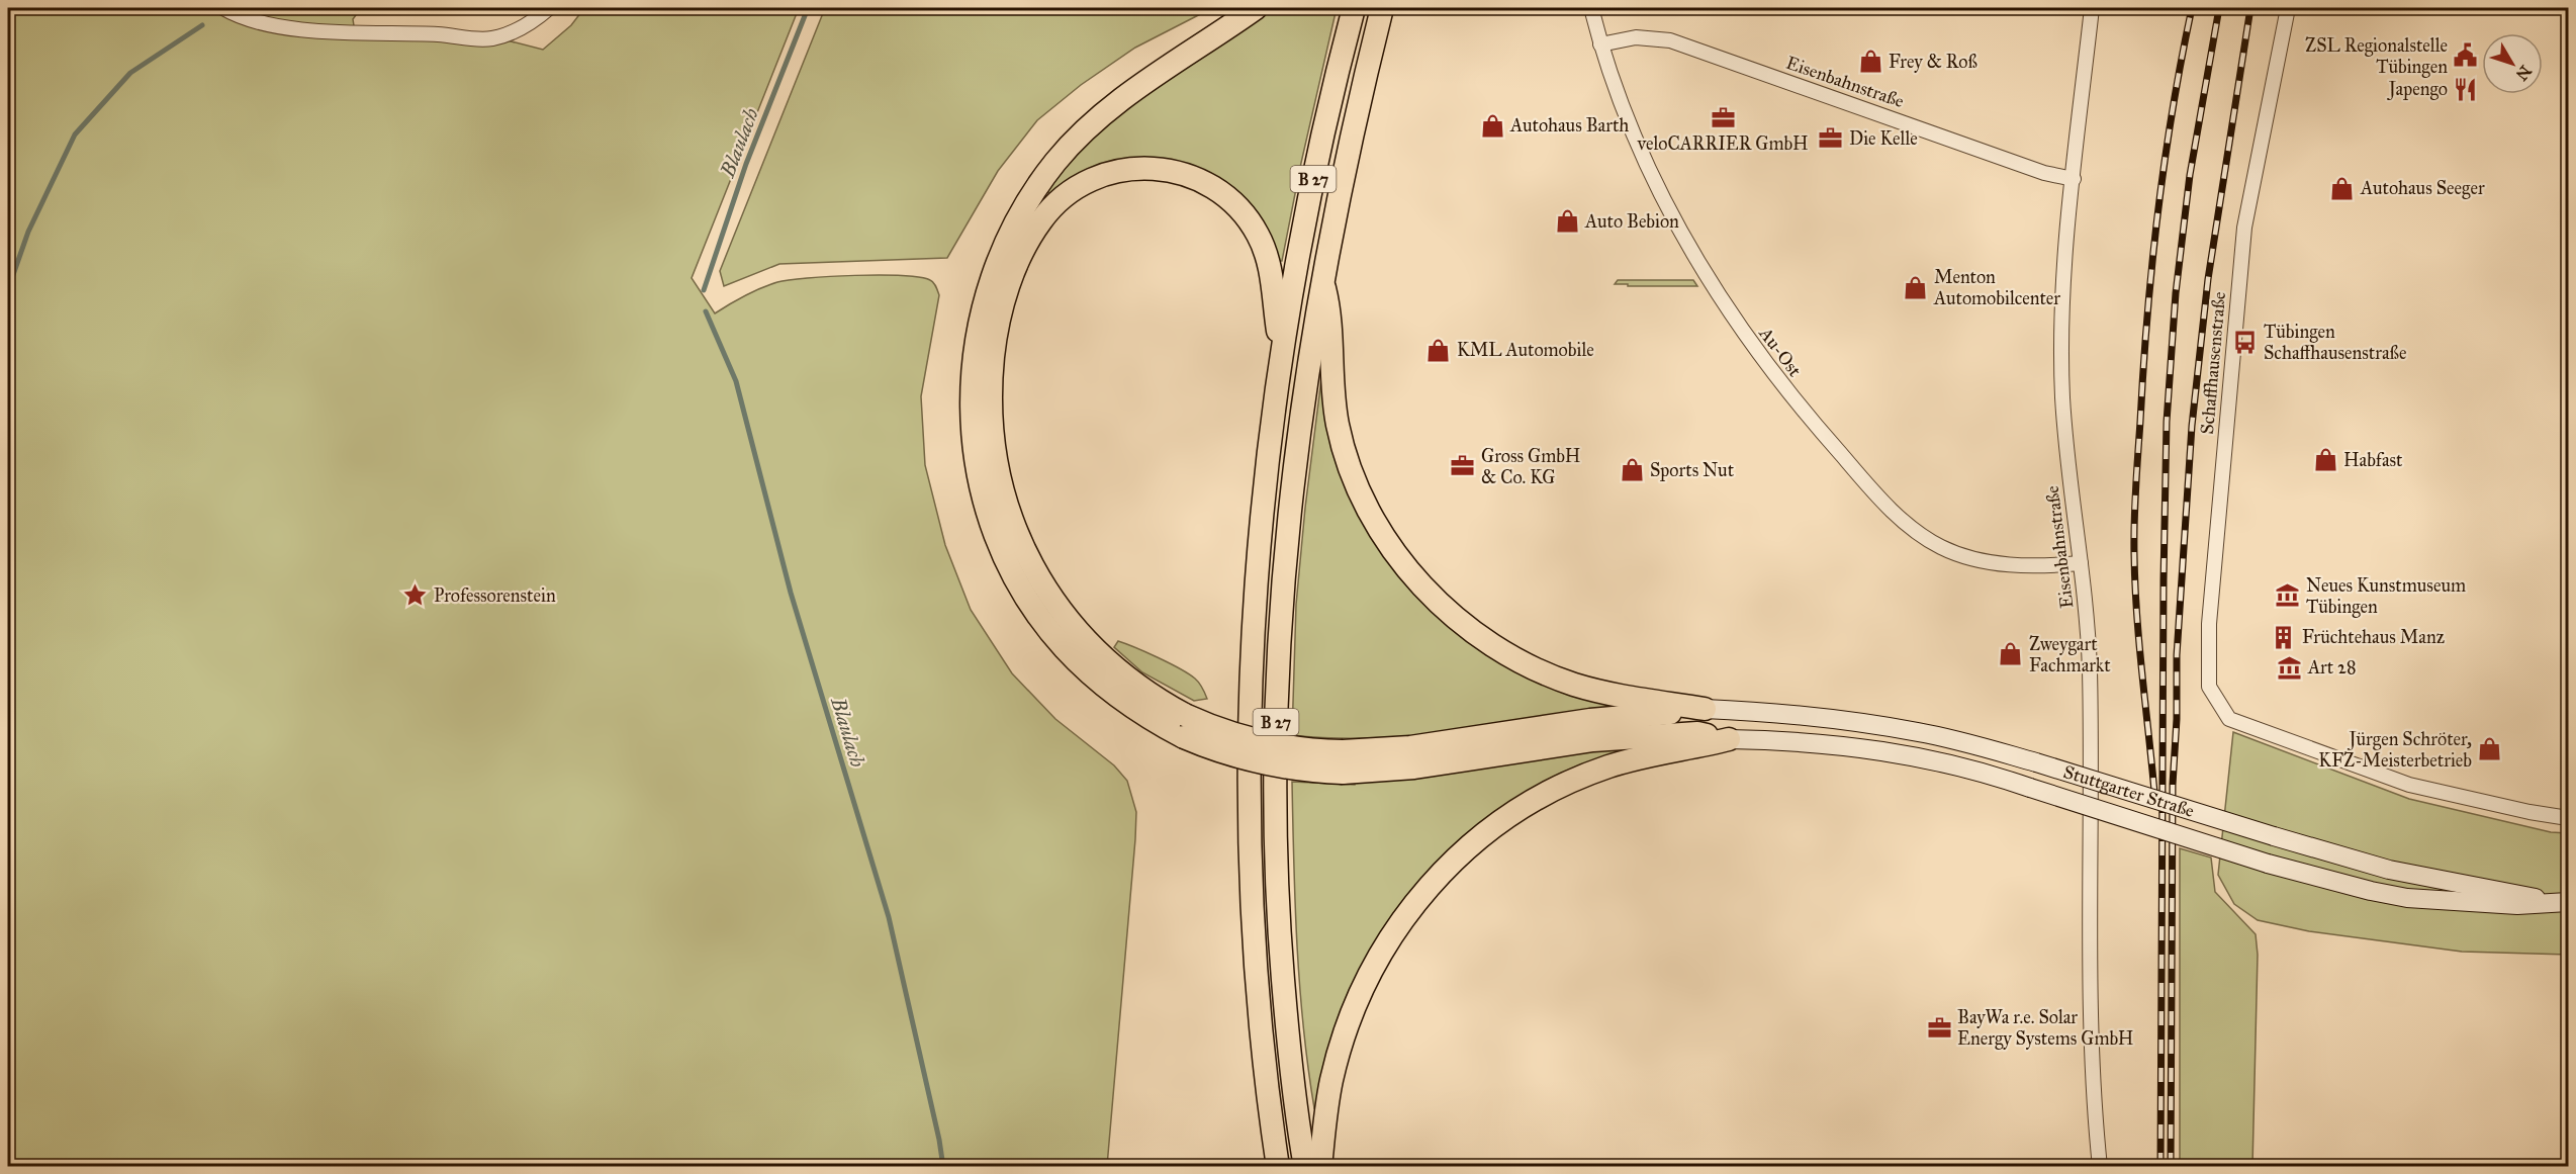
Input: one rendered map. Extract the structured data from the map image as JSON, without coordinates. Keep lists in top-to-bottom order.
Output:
{
  "streets": {
    "highway": ["B 27"],
    "main road": ["Stuttgarter Straße"],
    "street": ["Eisenbahnstraße", "Au-Ost", "Schaffhausenstraße"]
  },
  "crossings": [
    ["Eisenbahnstraße", "Au-Ost"]
  ],
  "water": ["Blaulach"],
  "places": {
    "public building": ["ZSL Regionalstelle Tübingen"],
    "shop": [
      "Frey & Roß",
      "Autohaus Barth",
      "Autohaus Seeger",
      "Auto Bebion",
      "Menton Automobilcenter",
      "KML Automobile",
      "Habfast",
      "Sports Nut",
      "Zweygart Fachmarkt",
      "Jürgen Schröter, KFZ-Meisterbetrieb"
    ],
    "restaurant": ["Japengo"],
    "office": [
      "veloCARRIER GmbH",
      "Die Kelle",
      "Gross GmbH & Co. KG",
      "BayWa r.e. Solar Energy Systems GmbH"
    ],
    "bus stop": ["Tübingen Schaffhausenstraße"],
    "place": ["Professorenstein"],
    "museum": ["Neues Kunstmuseum Tübingen", "Art 28"],
    "building": ["Früchtehaus Manz"]
  },
  "north": "bottom right"
}
